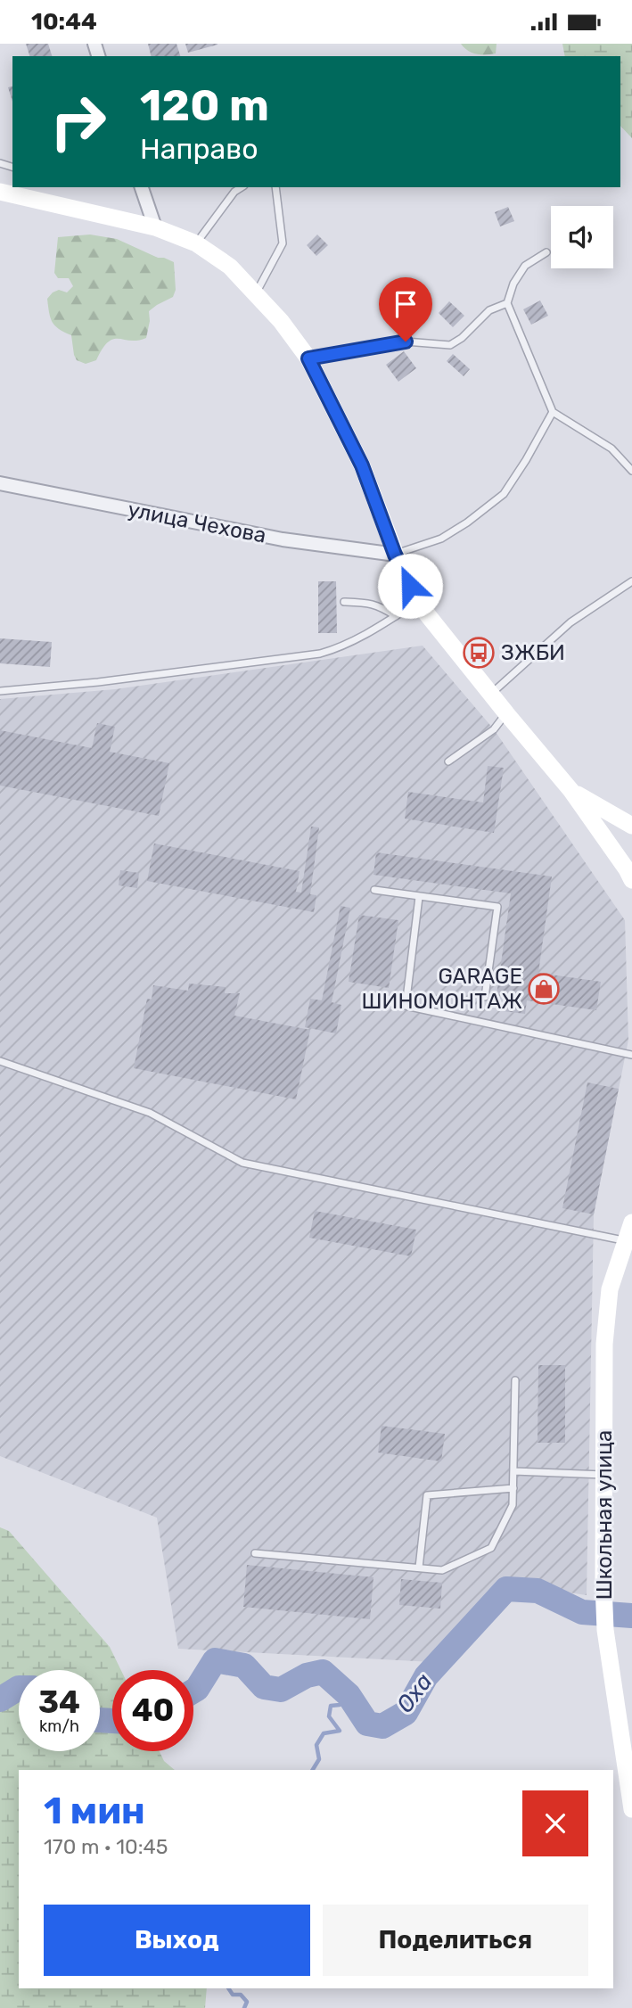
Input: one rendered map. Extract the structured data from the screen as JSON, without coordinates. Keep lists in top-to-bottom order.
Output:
{
  "streets": {
    "street": ["улица Чехова", "Школьная улица"]
  },
  "water": ["Оха"],
  "places": {
    "bus stop": ["ЗЖБИ"],
    "shop": ["GARAGE ШИНОМОНТАЖ"]
  },
  "page": {
    "status": "10:44",
    "turn": ["120 m", "Направо"],
    "speed": "34 km/h",
    "limit": "40",
    "heading": ["1 мин", "170 m · 10:45"],
    "buttons": ["Выход", "Поделиться"]
  }
}
